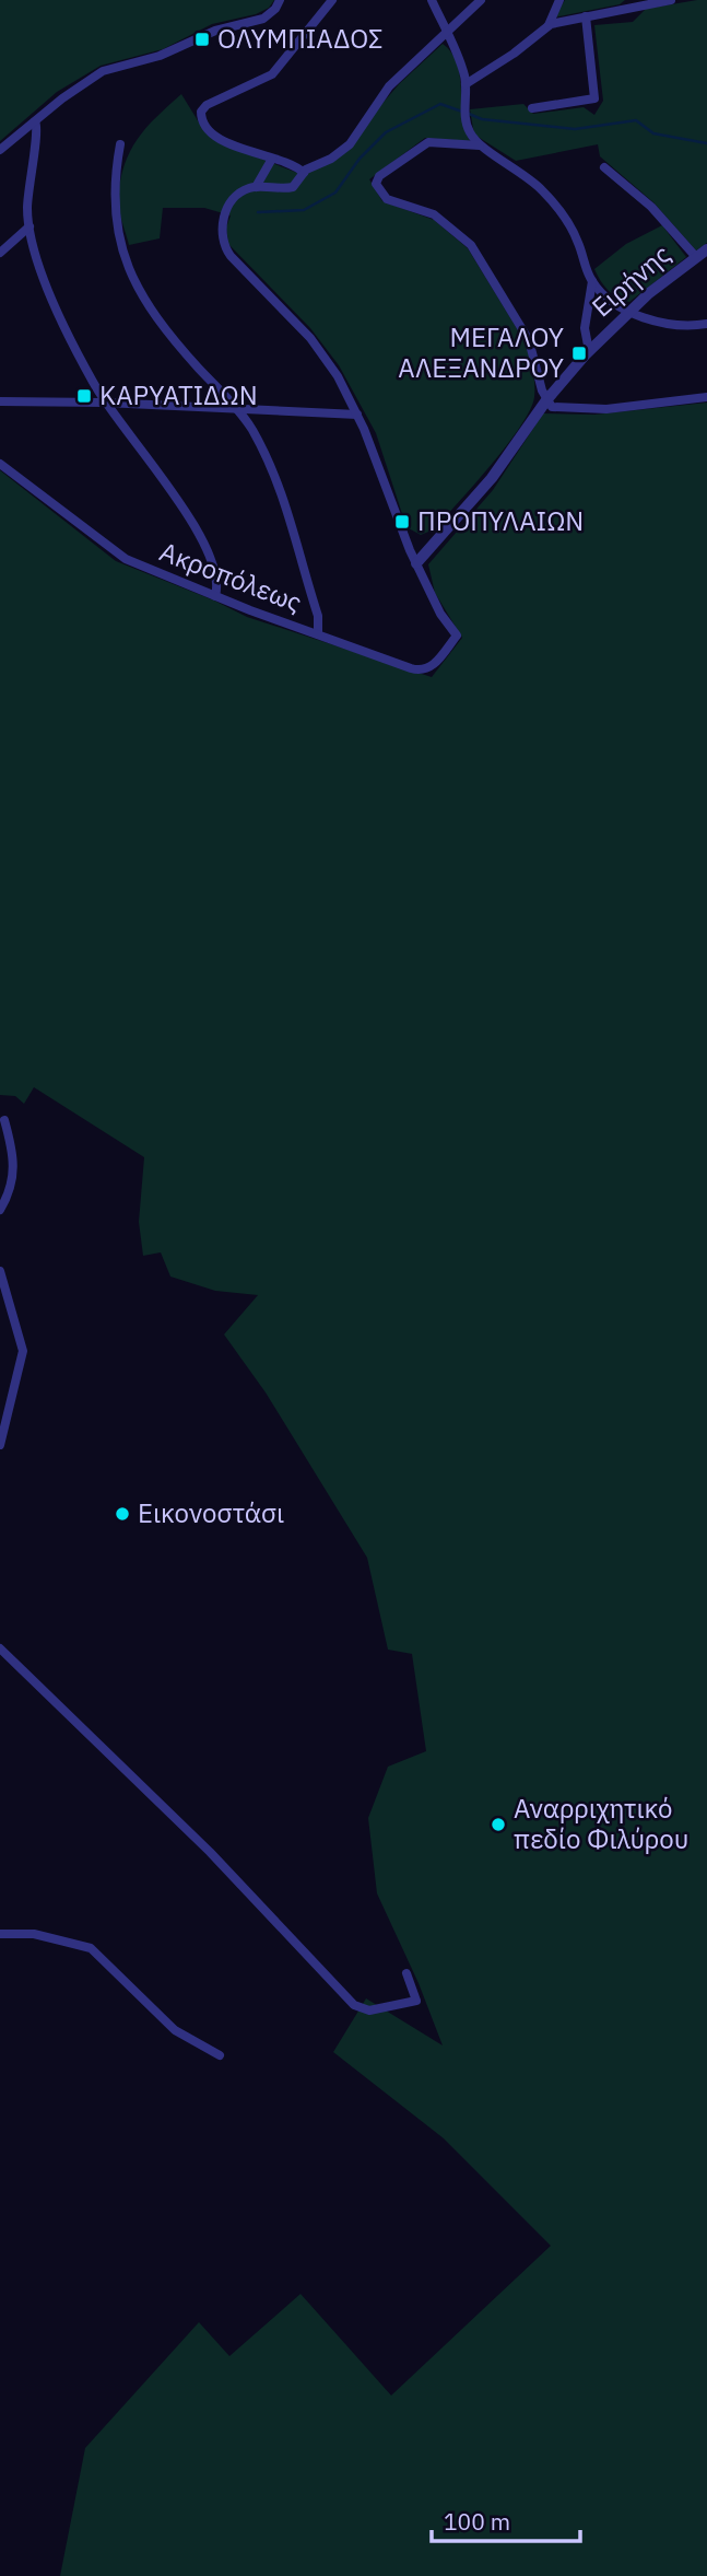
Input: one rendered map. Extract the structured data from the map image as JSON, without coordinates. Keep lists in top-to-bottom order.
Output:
{
  "streets": {
    "street": ["Ειρήνης", "Ακροπόλεως"]
  },
  "crossings": [
    ["Ειρήνης", "Ακροπόλεως"]
  ],
  "places": {
    "transit": [
      "ΟΛΥΜΠΙΑΔΟΣ",
      "ΜΕΓΑΛΟΥ ΑΛΕΞΑΝΔΡΟΥ",
      "ΚΑΡΥΑΤΙΔΩΝ",
      "ΠΡΟΠΥΛΑΙΩΝ"
    ],
    "other": ["Εικονοστάσι", "Αναρριχητικό πεδίο Φιλύρου"]
  },
  "scale_bar": "100 m"
}
